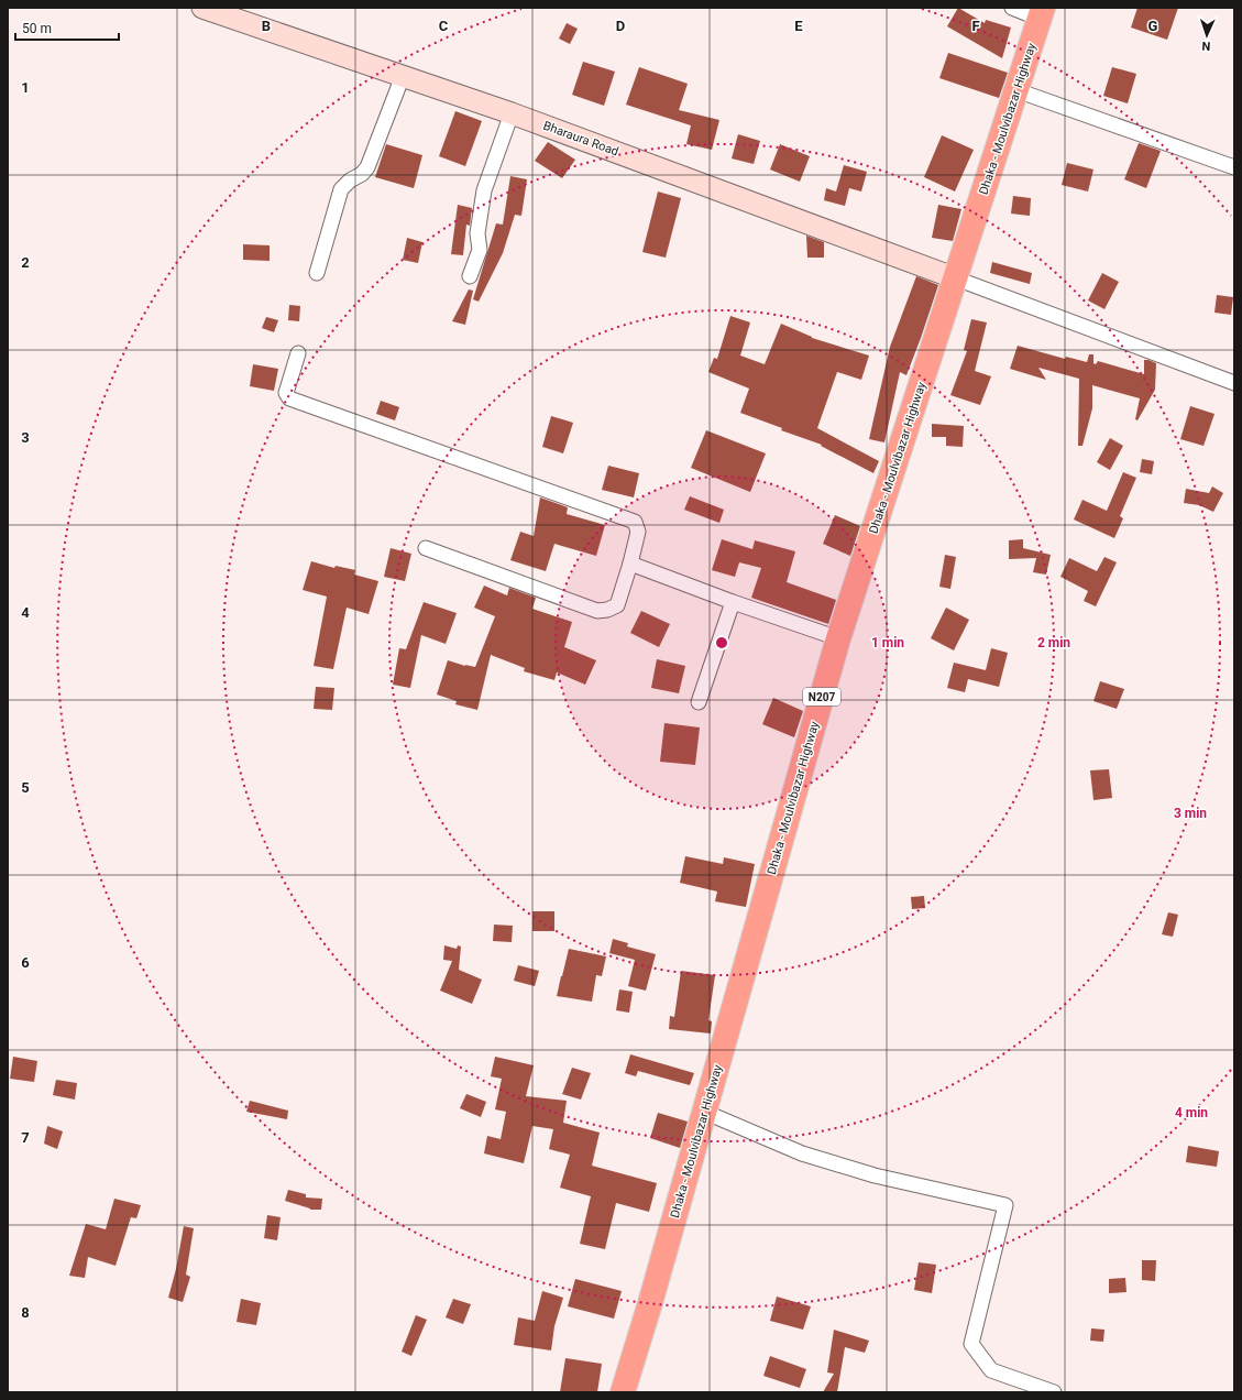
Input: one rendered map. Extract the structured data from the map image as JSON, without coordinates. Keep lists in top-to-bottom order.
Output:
{
  "streets": {
    "highway": ["Dhaka - Moulvibazar Highway", "N207"],
    "main road": ["Bharaura Road"]
  },
  "crossings": [
    ["Dhaka - Moulvibazar Highway", "Bharaura Road"]
  ],
  "scale_bar": "50 m",
  "north": "bottom",
  "grid": {
    "columns": [
      "B",
      "C",
      "D",
      "E",
      "F",
      "G"
    ],
    "rows": [
      "1",
      "2",
      "3",
      "4",
      "5",
      "6",
      "7",
      "8"
    ]
  },
  "rings": [
    "1 min",
    "2 min",
    "3 min",
    "4 min"
  ]
}
